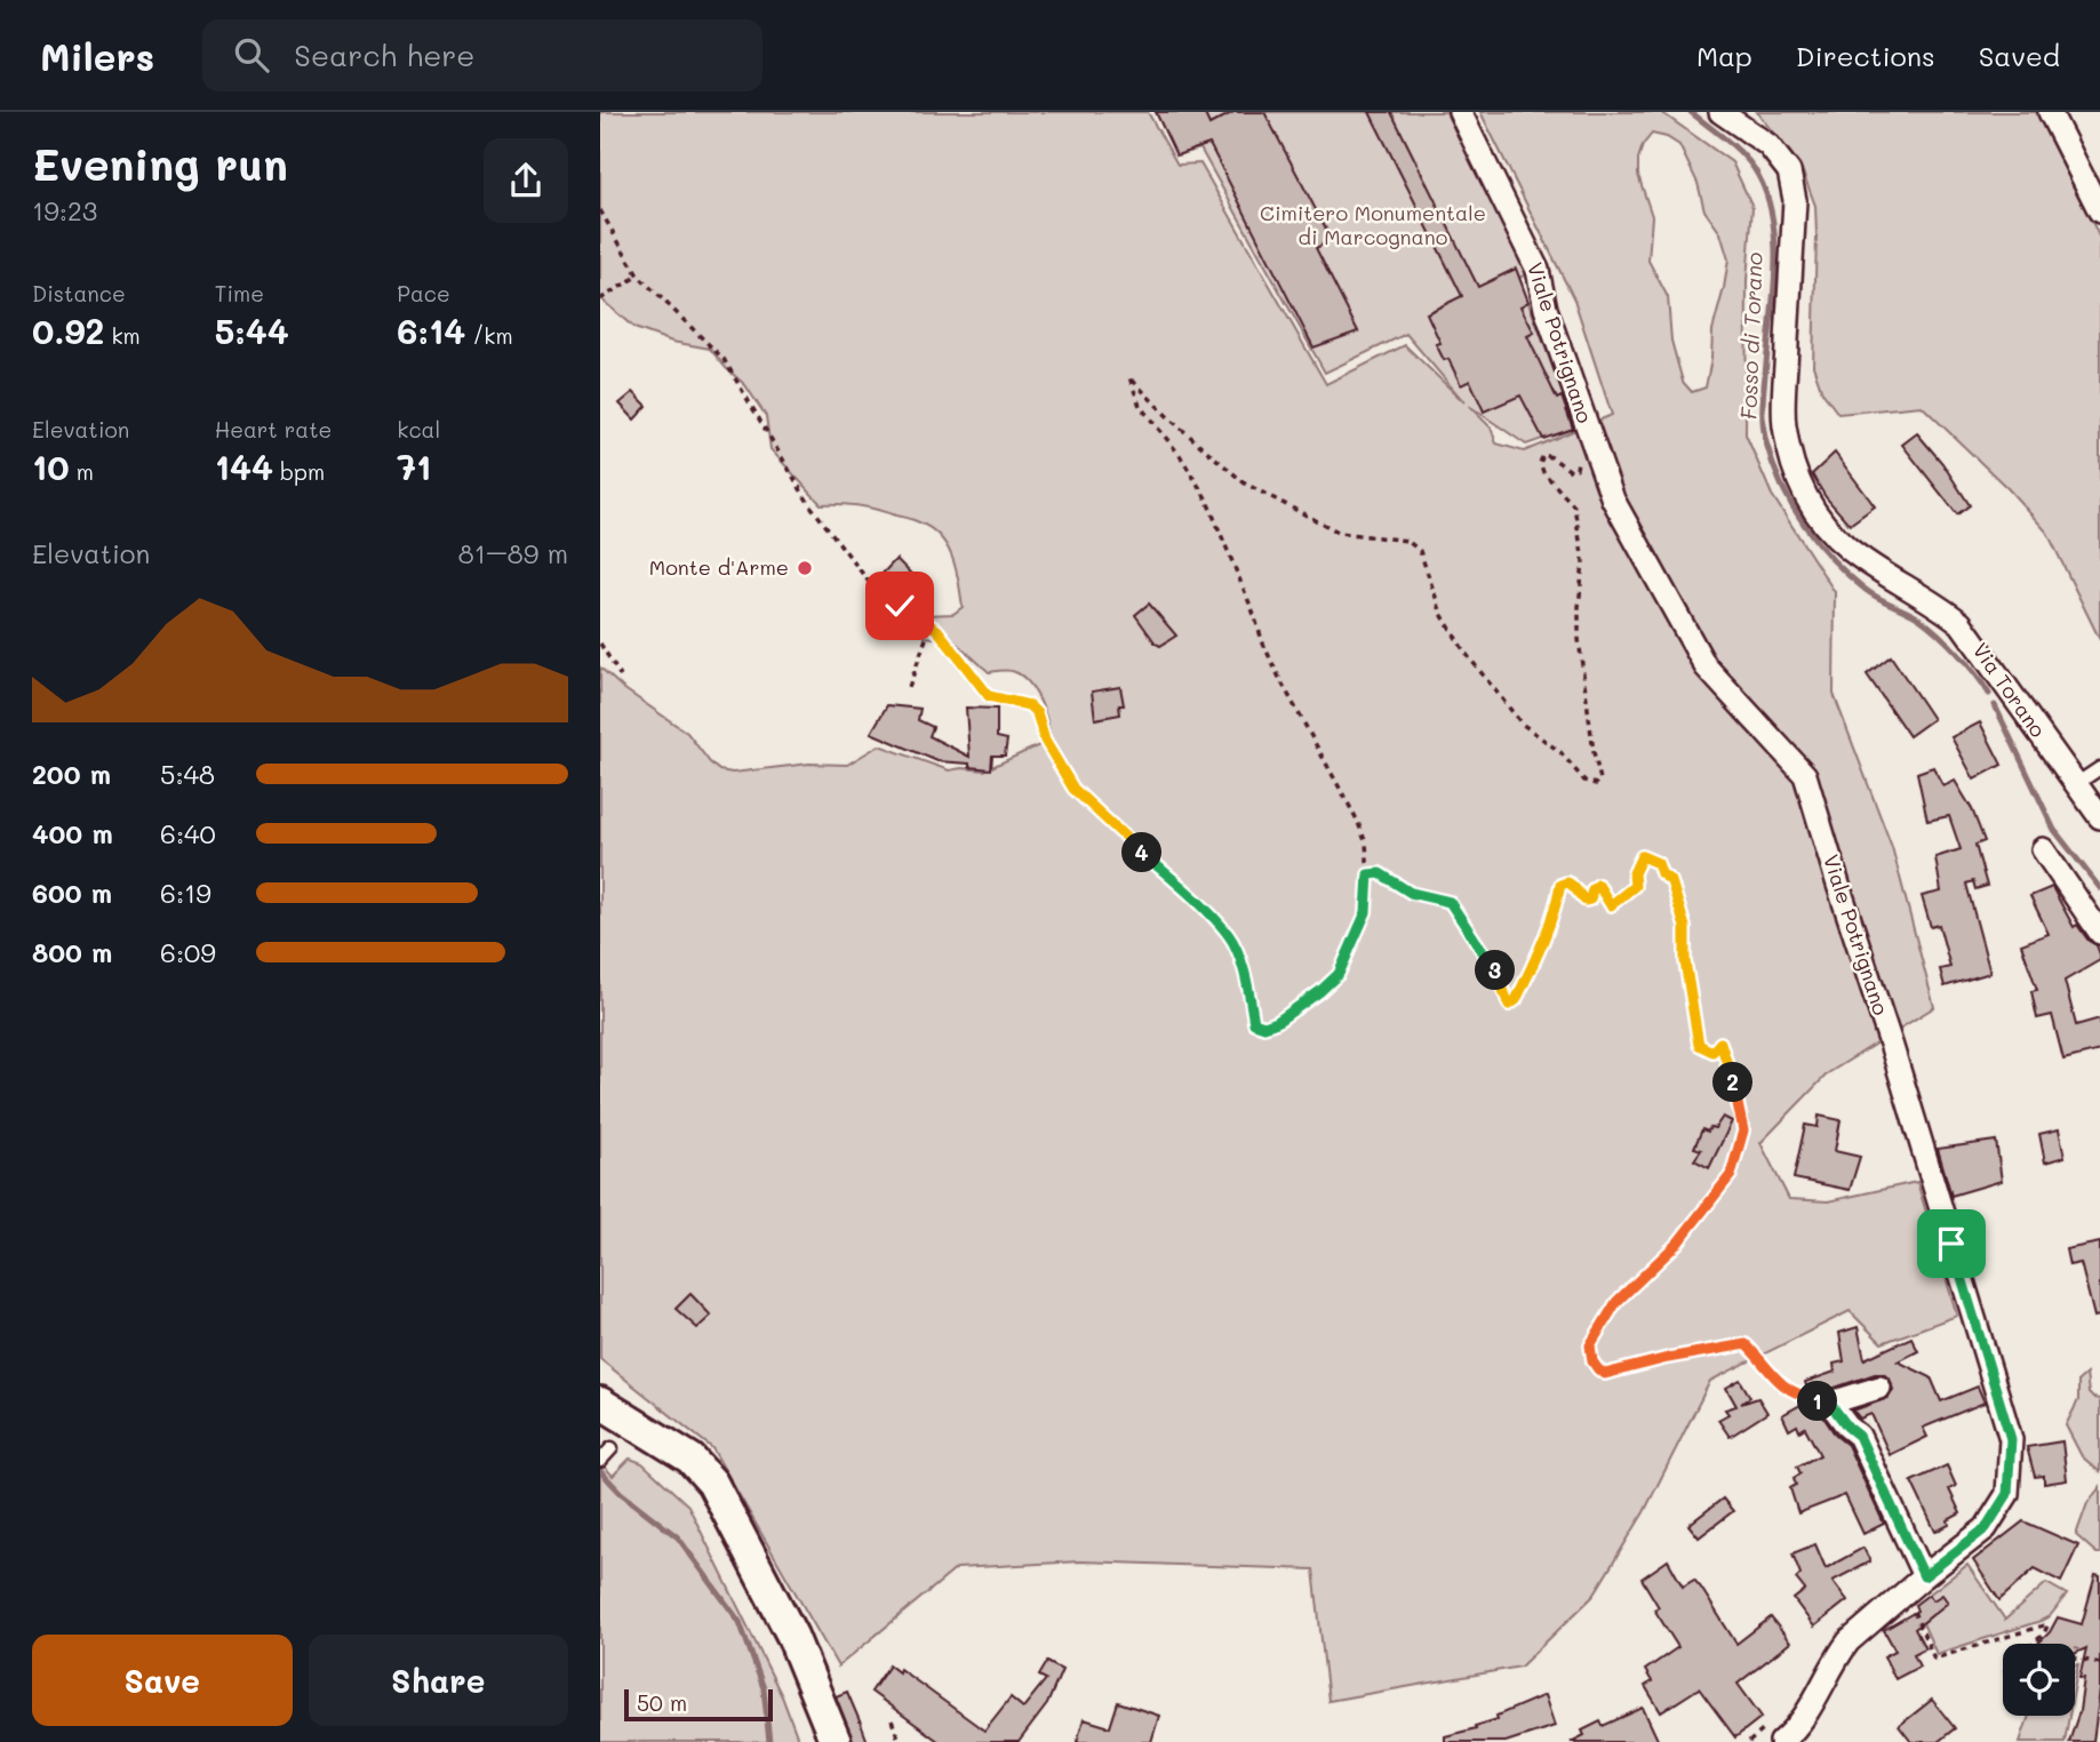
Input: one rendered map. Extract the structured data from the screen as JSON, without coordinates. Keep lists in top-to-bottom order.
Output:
{
  "streets": {
    "street": ["Viale Potrignano", "Via Torano"]
  },
  "water": ["Fosso di Torano"],
  "parks": ["Cimitero Monumentale di Marcognano"],
  "places": ["Monte d'Arme"],
  "scale_bar": "50 m",
  "page": {
    "header": "Milers",
    "search": "Search here",
    "nav": ["Map", "Directions", "Saved"],
    "heading": ["Evening run", "19:23"],
    "stats": [
      ["Distance", "0.92 km"],
      ["Time", "5:44"],
      ["Pace", "6:14 /km"],
      ["Elevation", "10 m"],
      ["Heart rate", "144 bpm"],
      ["kcal", "71"]
    ],
    "chart": ["Elevation", "81–89 m"],
    "list": [
      {
        "name": "200 m",
        "note": "5:48"
      },
      {
        "name": "400 m",
        "note": "6:40"
      },
      {
        "name": "600 m",
        "note": "6:19"
      },
      {
        "name": "800 m",
        "note": "6:09"
      }
    ],
    "pins": [
      "4",
      "3",
      "2",
      "1"
    ],
    "buttons": ["Save", "Share"],
    "scale": "50 m"
  }
}
